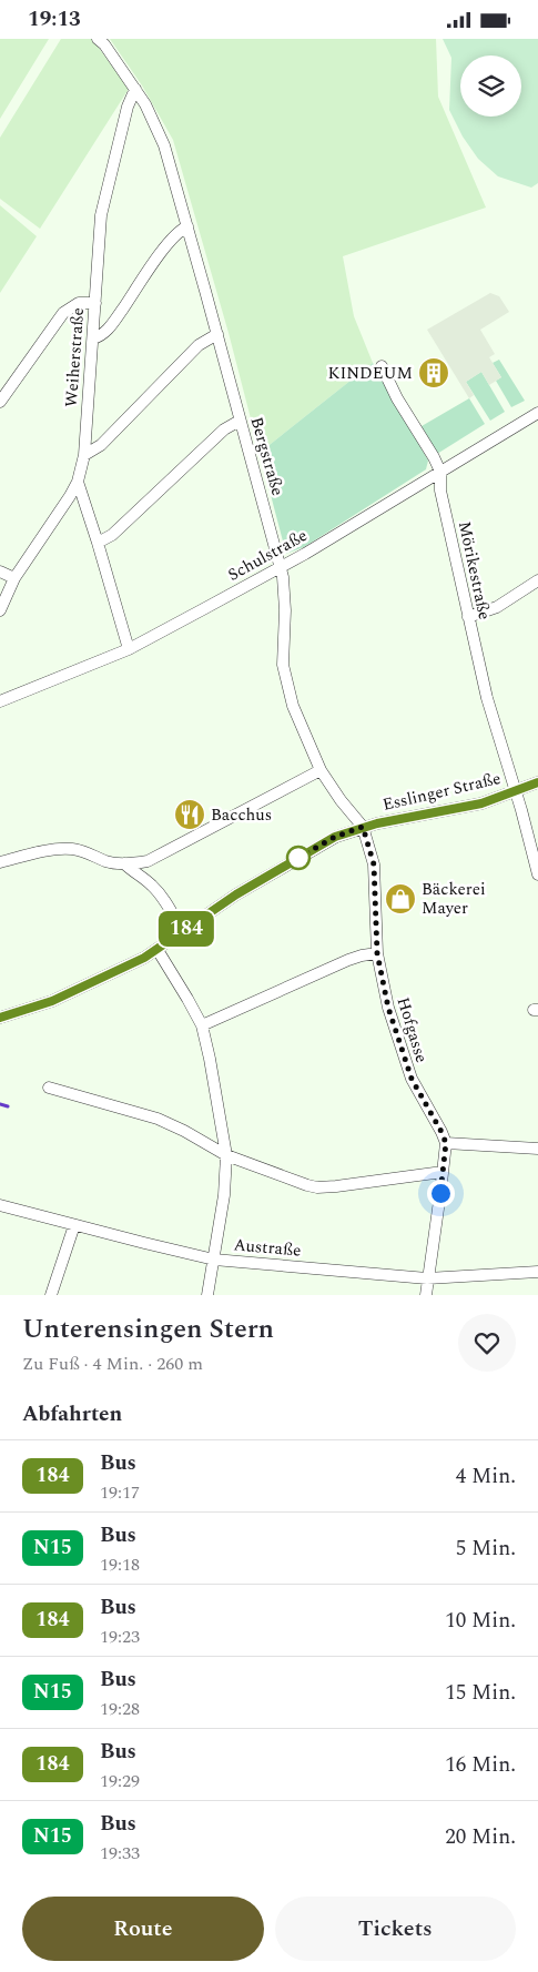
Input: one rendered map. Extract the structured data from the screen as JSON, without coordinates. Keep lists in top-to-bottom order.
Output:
{
  "streets": {
    "street": [
      "Weiherstraße",
      "Bergstraße",
      "Schulstraße",
      "Mörikestraße",
      "Esslinger Straße",
      "Hofgasse",
      "Austraße"
    ]
  },
  "crossings": [
    ["Weiherstraße", "Bergstraße"],
    ["Bergstraße", "Schulstraße"],
    ["Bergstraße", "Esslinger Straße"],
    ["Bergstraße", "Hofgasse"],
    ["Schulstraße", "Mörikestraße"],
    ["Mörikestraße", "Esslinger Straße"],
    ["Esslinger Straße", "Hofgasse"]
  ],
  "places": {
    "building": ["KINDEUM"],
    "restaurant": ["Bacchus"],
    "shop": ["Bäckerei Mayer"]
  },
  "lines": ["bus line 184"],
  "page": {
    "status": "19:13",
    "on_map": "184",
    "heading": [
      ["Unterensingen Stern", "Zu Fuß · 4 Min. · 260 m"],
      "Abfahrten"
    ],
    "list": [
      {
        "mark": "184",
        "name": "Bus",
        "note": "19:17",
        "value": "4 Min."
      },
      {
        "mark": "N15",
        "name": "Bus",
        "note": "19:18",
        "value": "5 Min."
      },
      {
        "mark": "184",
        "name": "Bus",
        "note": "19:23",
        "value": "10 Min."
      },
      {
        "mark": "N15",
        "name": "Bus",
        "note": "19:28",
        "value": "15 Min."
      },
      {
        "mark": "184",
        "name": "Bus",
        "note": "19:29",
        "value": "16 Min."
      },
      {
        "mark": "N15",
        "name": "Bus",
        "note": "19:33",
        "value": "20 Min."
      }
    ],
    "buttons": ["Route", "Tickets"]
  }
}
